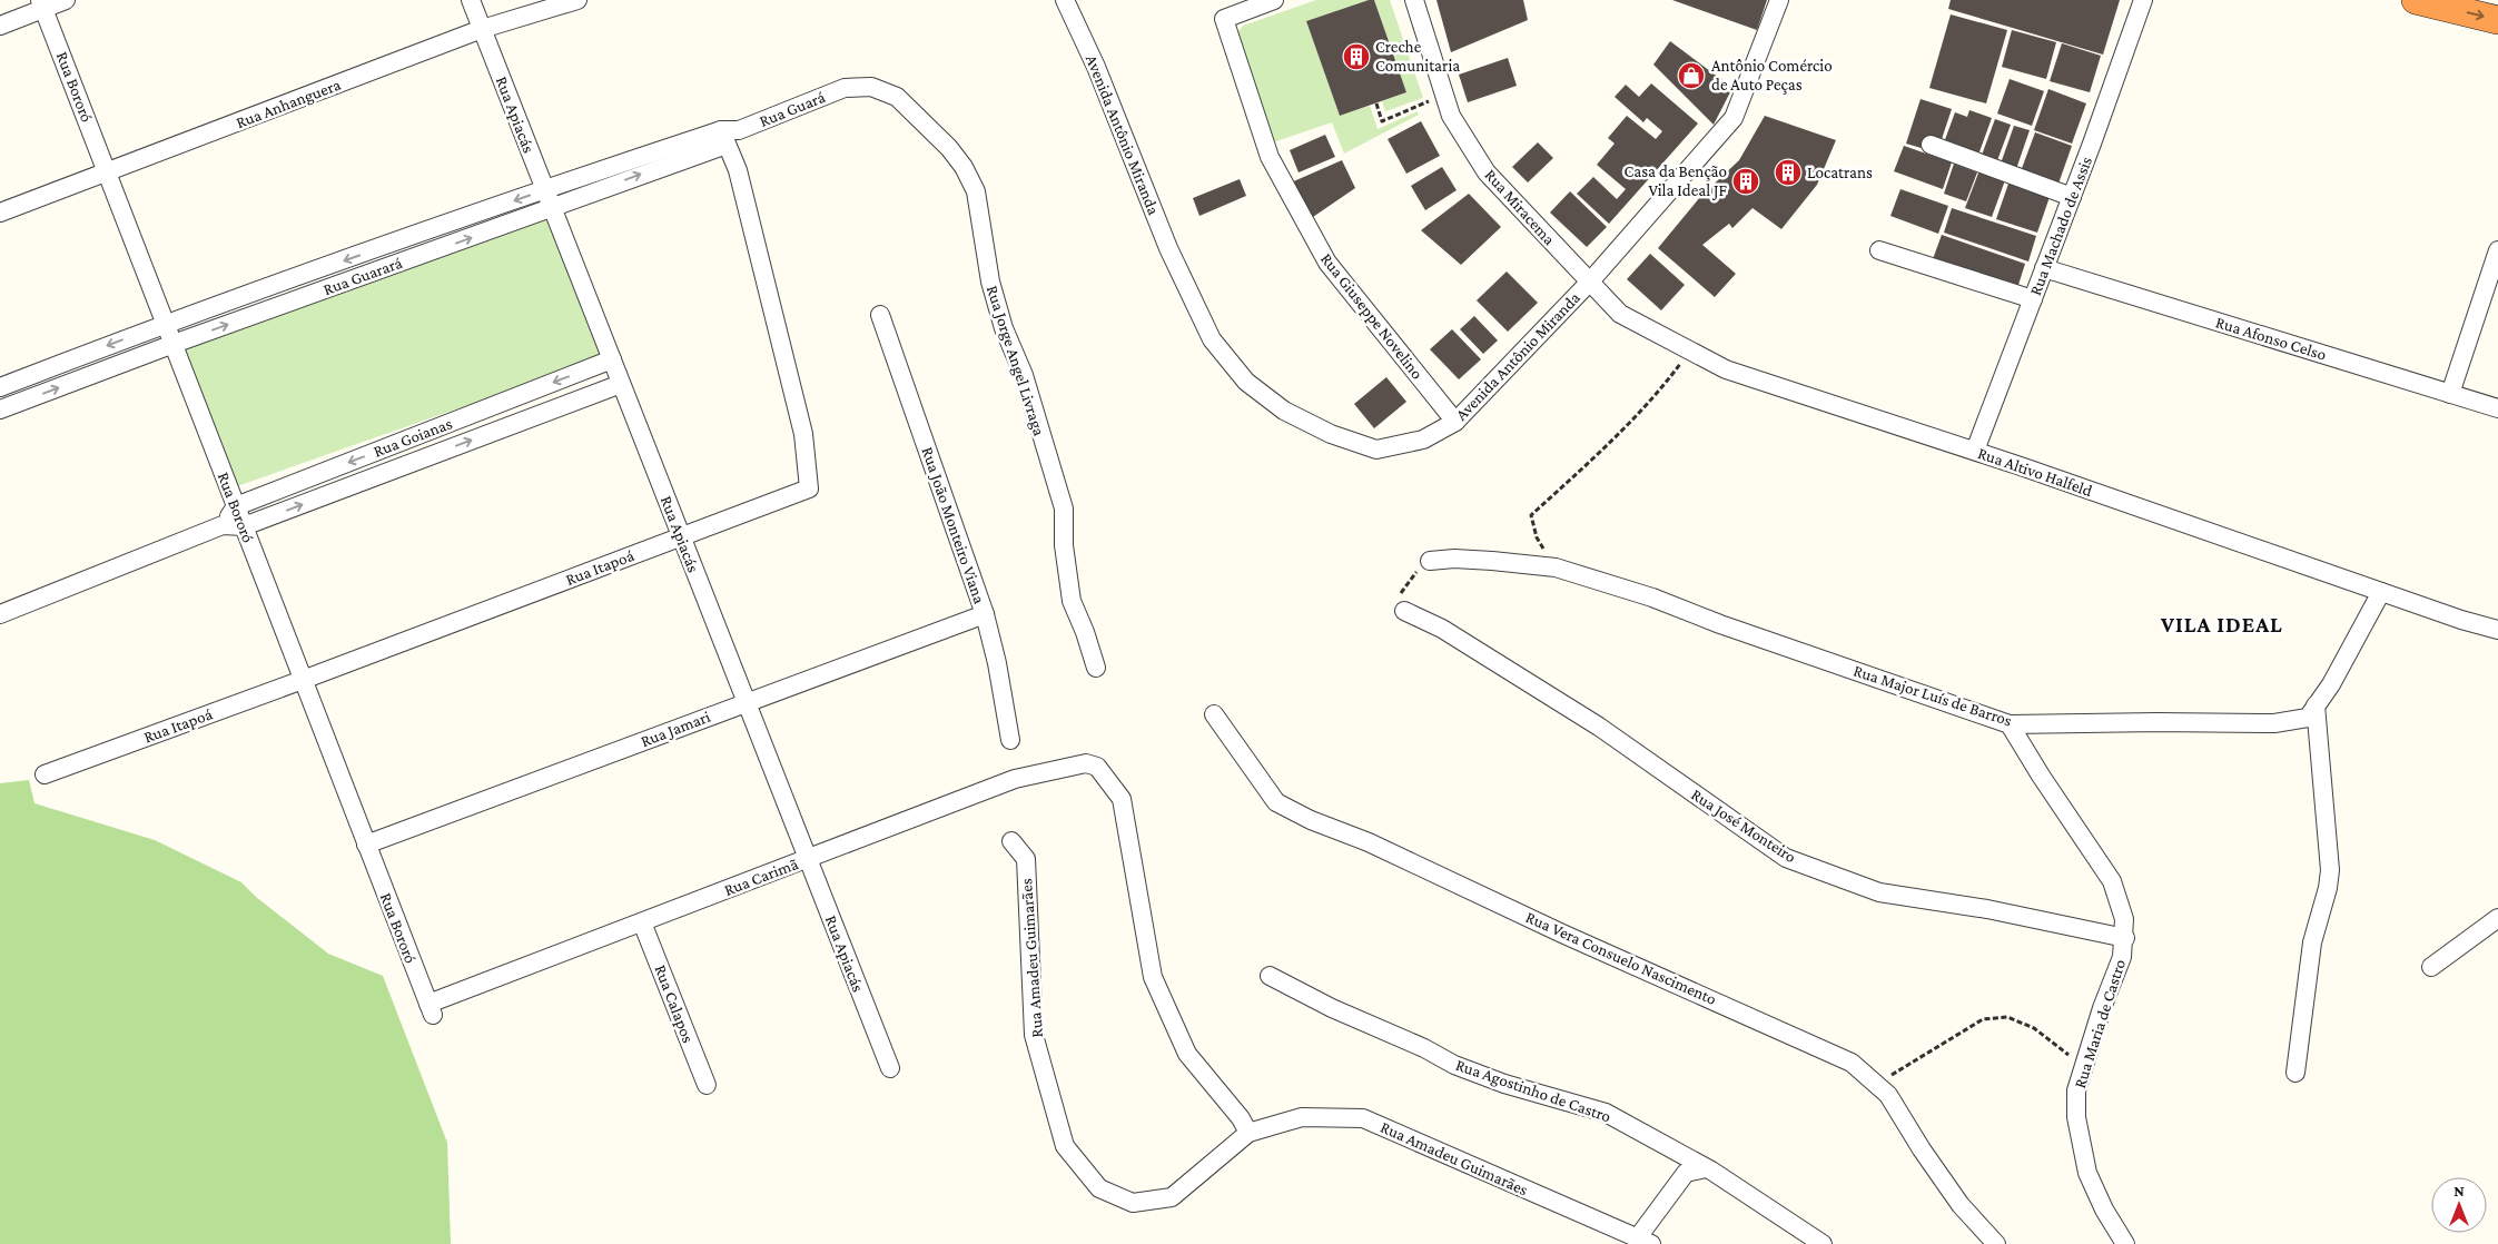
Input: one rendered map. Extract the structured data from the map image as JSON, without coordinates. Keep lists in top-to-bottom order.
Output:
{
  "streets": {
    "street": [
      "Rua Bororó",
      "Rua Anhanguera",
      "Rua Guará",
      "Rua Apiacás",
      "Avenida Antônio Miranda",
      "Rua Miracema",
      "Rua Machado de Assis",
      "Rua Guarará",
      "Rua Giuseppe Novelino",
      "Rua Afonso Celso",
      "Rua Jorge Angel Livraga",
      "Rua Goianas",
      "Rua Altivo Halfeld",
      "Rua João Monteiro Viana",
      "Rua Itapoá",
      "Rua Major Luís de Barros",
      "Rua Jamari",
      "Rua José Monteiro",
      "Rua Carimã",
      "Rua Amadeu Guimarães",
      "Rua Vera Consuelo Nascimento",
      "Rua Calapos",
      "Rua Maria de Castro",
      "Rua Agostinho de Castro"
    ]
  },
  "crossings": [
    ["Rua Bororó", "Rua Anhanguera"],
    ["Rua Bororó", "Rua Guarará"],
    ["Rua Bororó", "Rua Goianas"],
    ["Rua Bororó", "Rua Itapoá"],
    ["Rua Bororó", "Rua Jamari"],
    ["Rua Bororó", "Rua Carimã"],
    ["Rua Anhanguera", "Rua Apiacás"],
    ["Rua Guará", "Rua Guarará"],
    ["Rua Guará", "Rua Jorge Angel Livraga"],
    ["Rua Guará", "Rua Itapoá"],
    ["Rua Apiacás", "Rua Guarará"],
    ["Rua Apiacás", "Rua Goianas"],
    ["Rua Apiacás", "Rua Itapoá"],
    ["Rua Apiacás", "Rua Jamari"],
    ["Rua Apiacás", "Rua Carimã"],
    ["Avenida Antônio Miranda", "Rua Miracema"],
    ["Avenida Antônio Miranda", "Rua Giuseppe Novelino"],
    ["Avenida Antônio Miranda", "Rua Altivo Halfeld"],
    ["Rua Miracema", "Rua Altivo Halfeld"],
    ["Rua Machado de Assis", "Rua Afonso Celso"],
    ["Rua Machado de Assis", "Rua Altivo Halfeld"],
    ["Rua Guarará", "Rua Itapoá"],
    ["Rua Altivo Halfeld", "Rua Major Luís de Barros"],
    ["Rua João Monteiro Viana", "Rua Jamari"],
    ["Rua Major Luís de Barros", "Rua Maria de Castro"],
    ["Rua José Monteiro", "Rua Maria de Castro"],
    ["Rua Carimã", "Rua Amadeu Guimarães"],
    ["Rua Carimã", "Rua Calapos"]
  ],
  "districts": ["VILA IDEAL"],
  "places": {
    "building": ["Creche Comunitaria", "Locatrans", "Casa da Benção Vila Ideal JF"],
    "shop": ["Antônio Comércio de Auto Peças"]
  },
  "north": "top"
}
